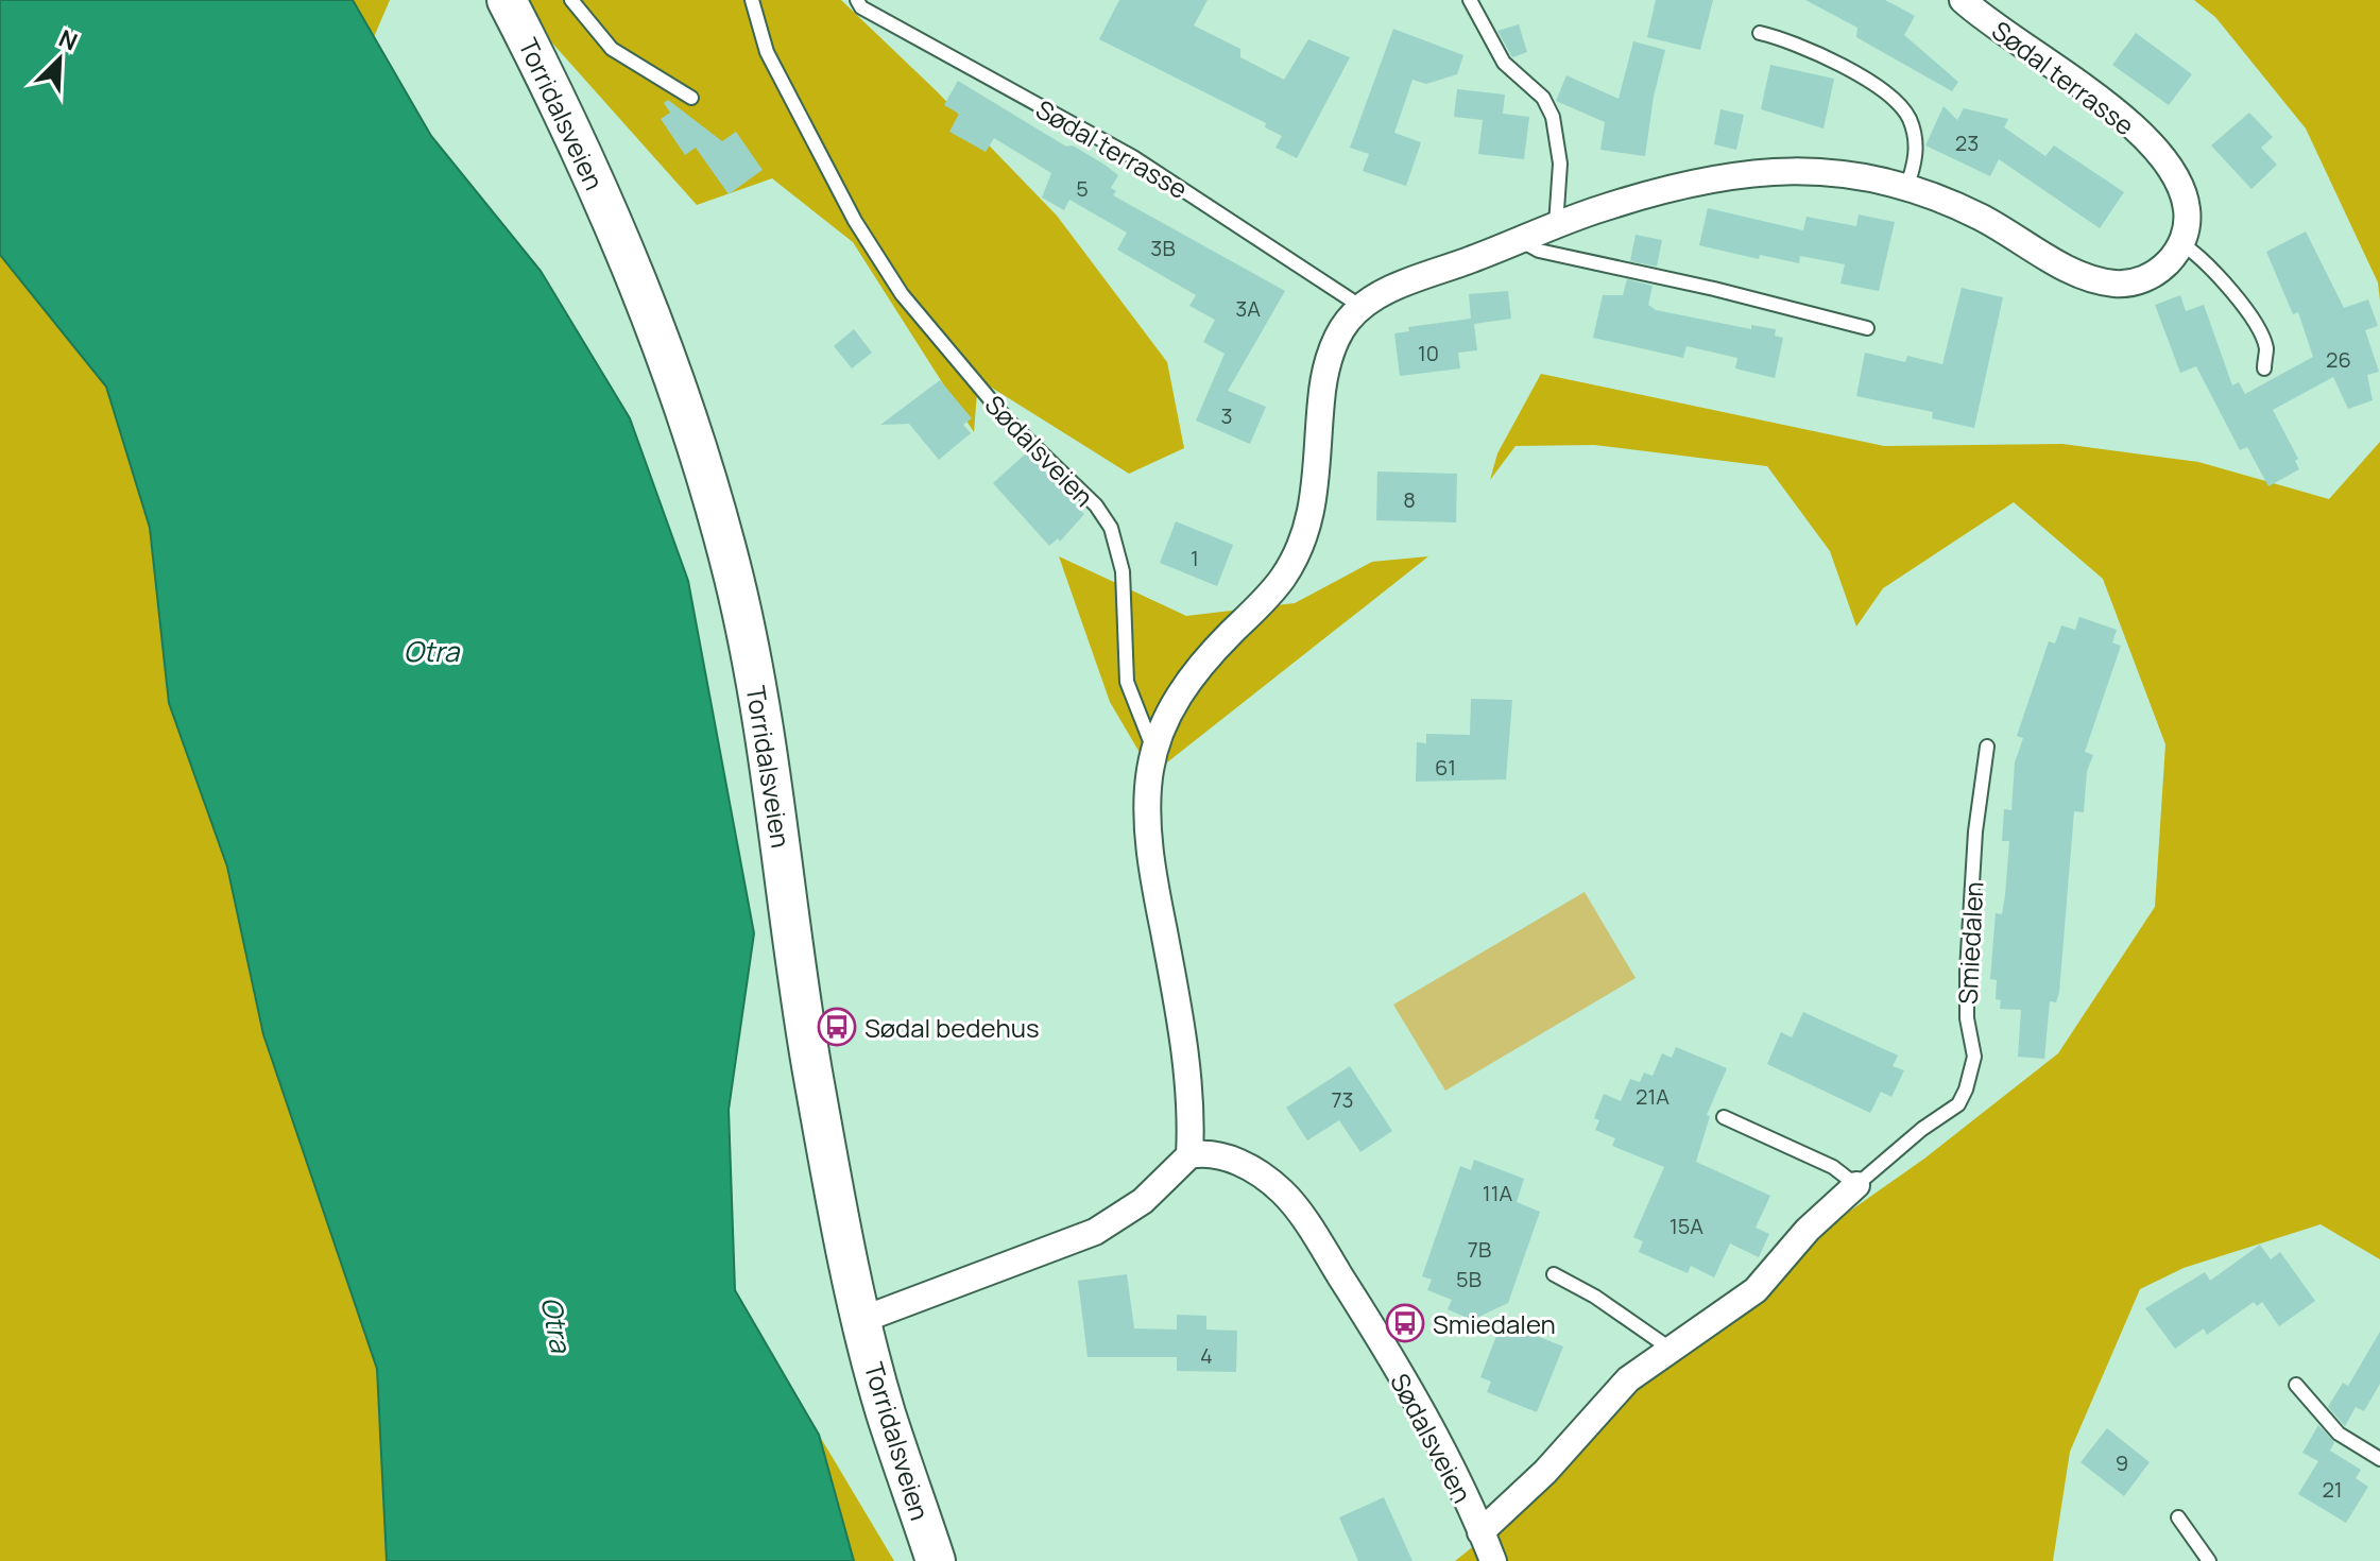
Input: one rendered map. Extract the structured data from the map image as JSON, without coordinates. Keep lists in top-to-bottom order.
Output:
{
  "streets": {
    "main road": ["Torridalsveien"],
    "street": ["Sødal terrasse", "Sødalsveien", "Smiedalen"]
  },
  "crossings": [
    ["Sødalsveien", "Smiedalen"]
  ],
  "water": ["Otra"],
  "places": {
    "bus stop": ["Sødal bedehus", "Smiedalen"]
  },
  "house_numbers": [
    "23",
    "5",
    "3B",
    "3A",
    "10",
    "26",
    "3",
    "8",
    "1",
    "61",
    "21A",
    "73",
    "11A",
    "15A",
    "7B",
    "5B",
    "4",
    "9",
    "21"
  ],
  "north": "top right"
}
